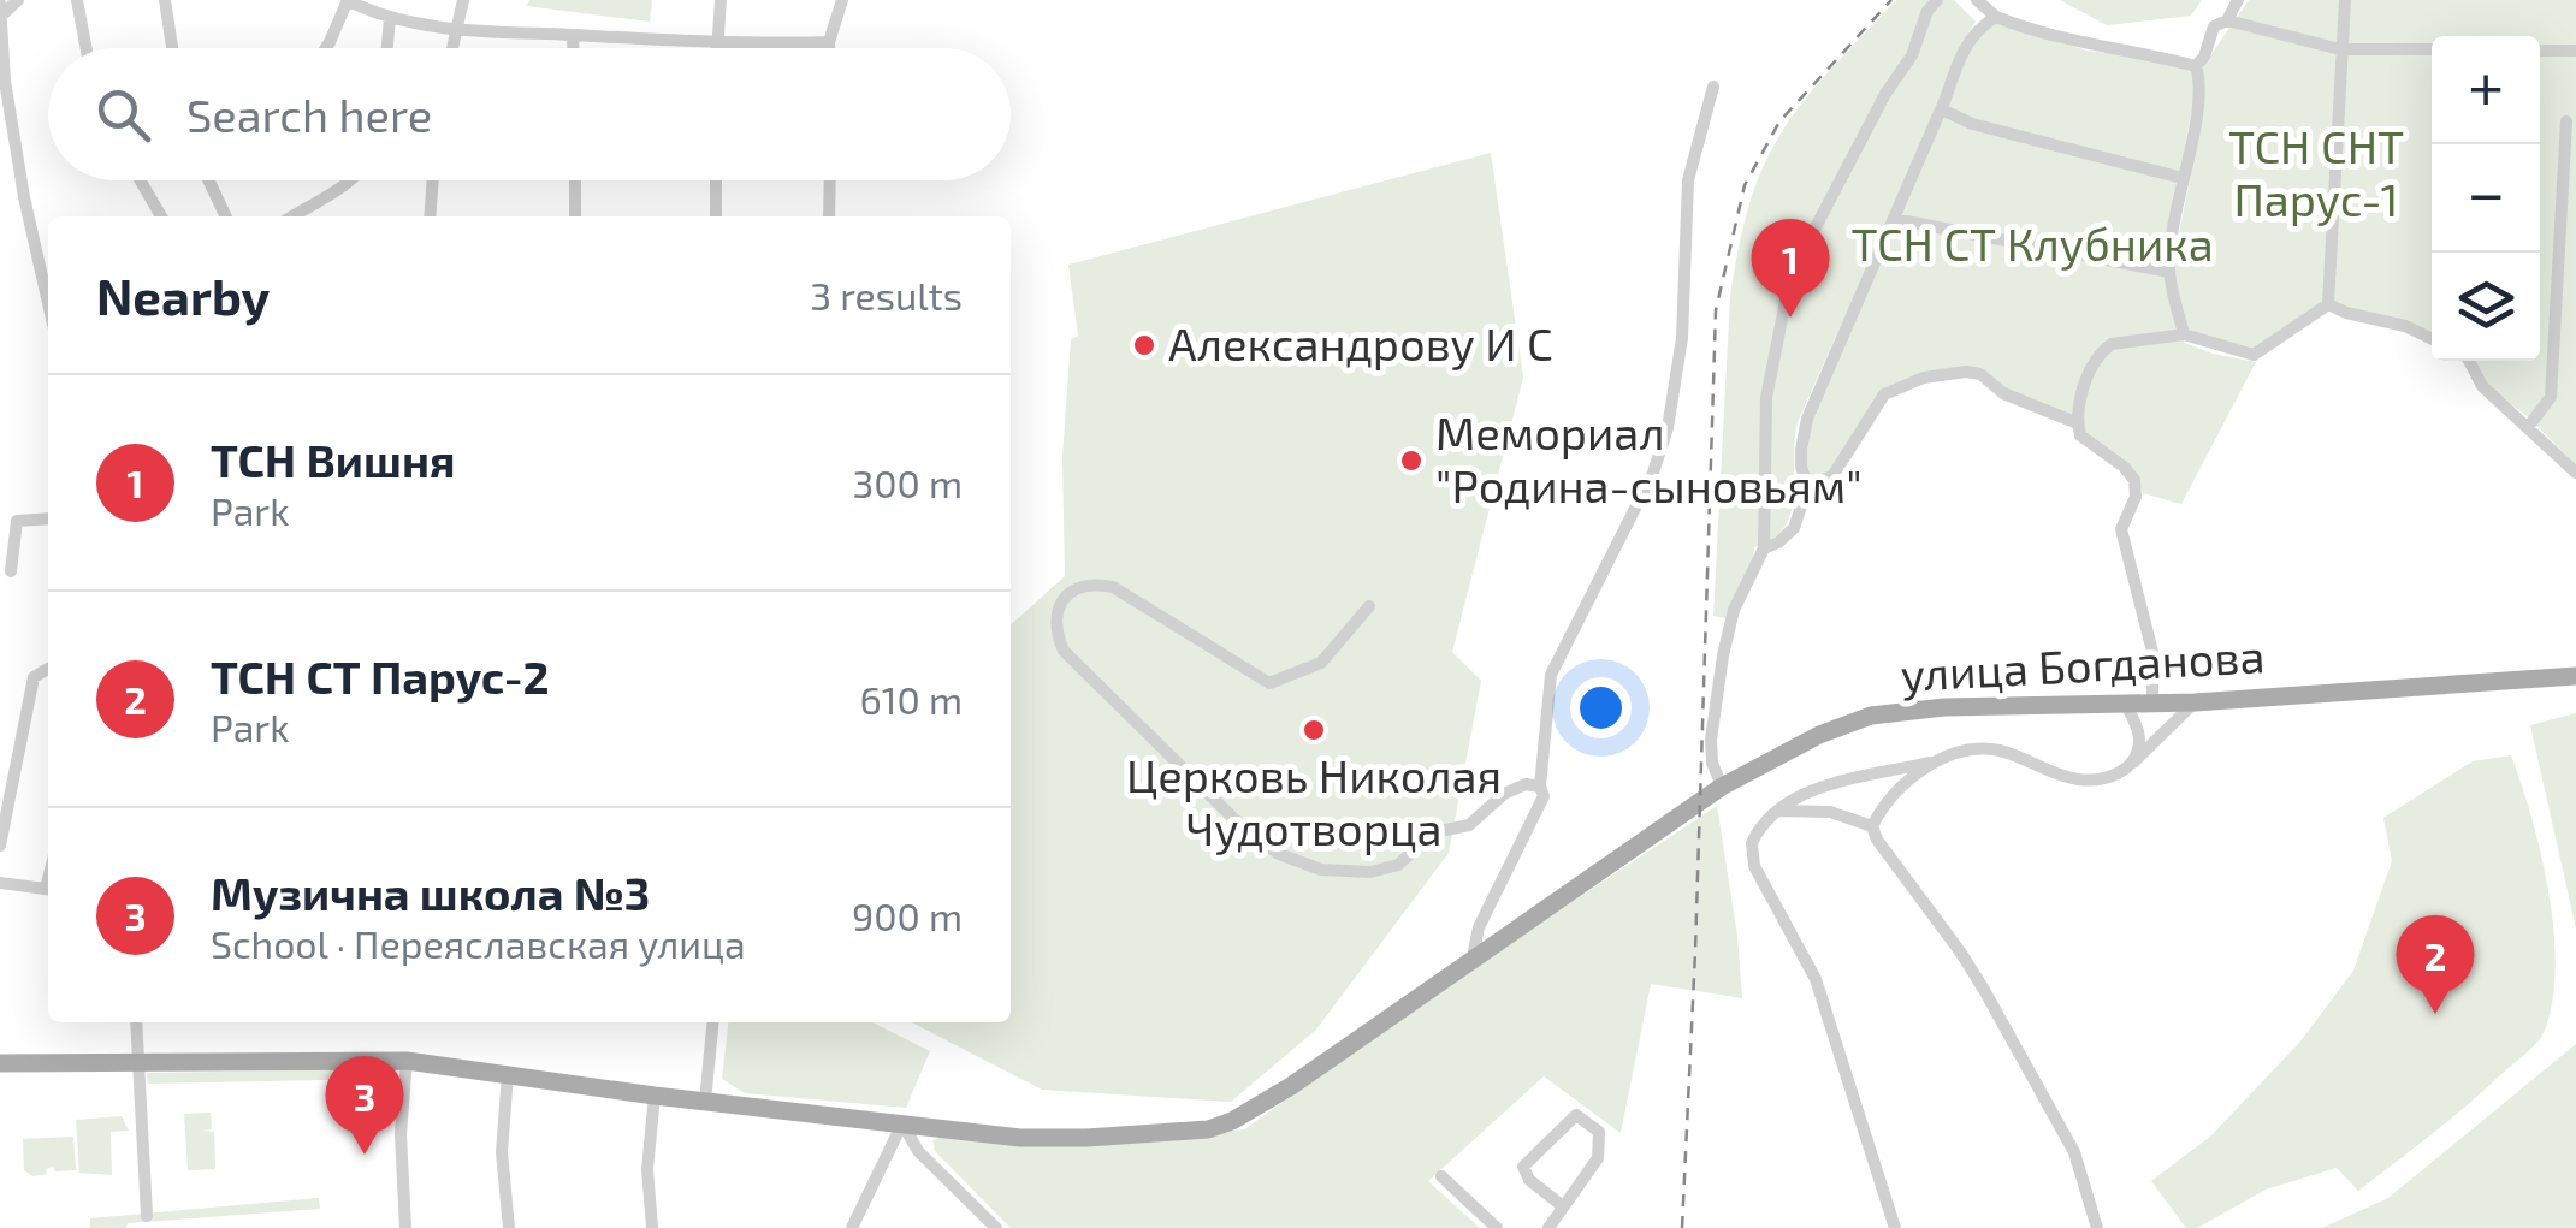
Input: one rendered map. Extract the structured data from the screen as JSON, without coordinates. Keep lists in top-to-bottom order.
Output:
{
  "streets": {
    "main road": ["улица Богданова"]
  },
  "parks": ["ТСН СНТ Парус-1", "ТСН СТ Клубника"],
  "places": ["Александрову И С", "Мемориал \"Родина-сыновьям\"", "Церковь Николая Чудотворца"],
  "page": {
    "map_buttons": ["+", "−"],
    "search": "Search here",
    "heading": ["Nearby", "3 results"],
    "pins": ["1", "2", "3"],
    "list": [
      {
        "mark": "1",
        "name": "ТСН Вишня",
        "note": "Park",
        "value": "300 m"
      },
      {
        "mark": "2",
        "name": "ТСН СТ Парус-2",
        "note": "Park",
        "value": "610 m"
      },
      {
        "mark": "3",
        "name": "Музична школа №3",
        "note": "School · Переяславская улица",
        "value": "900 m"
      }
    ]
  }
}
